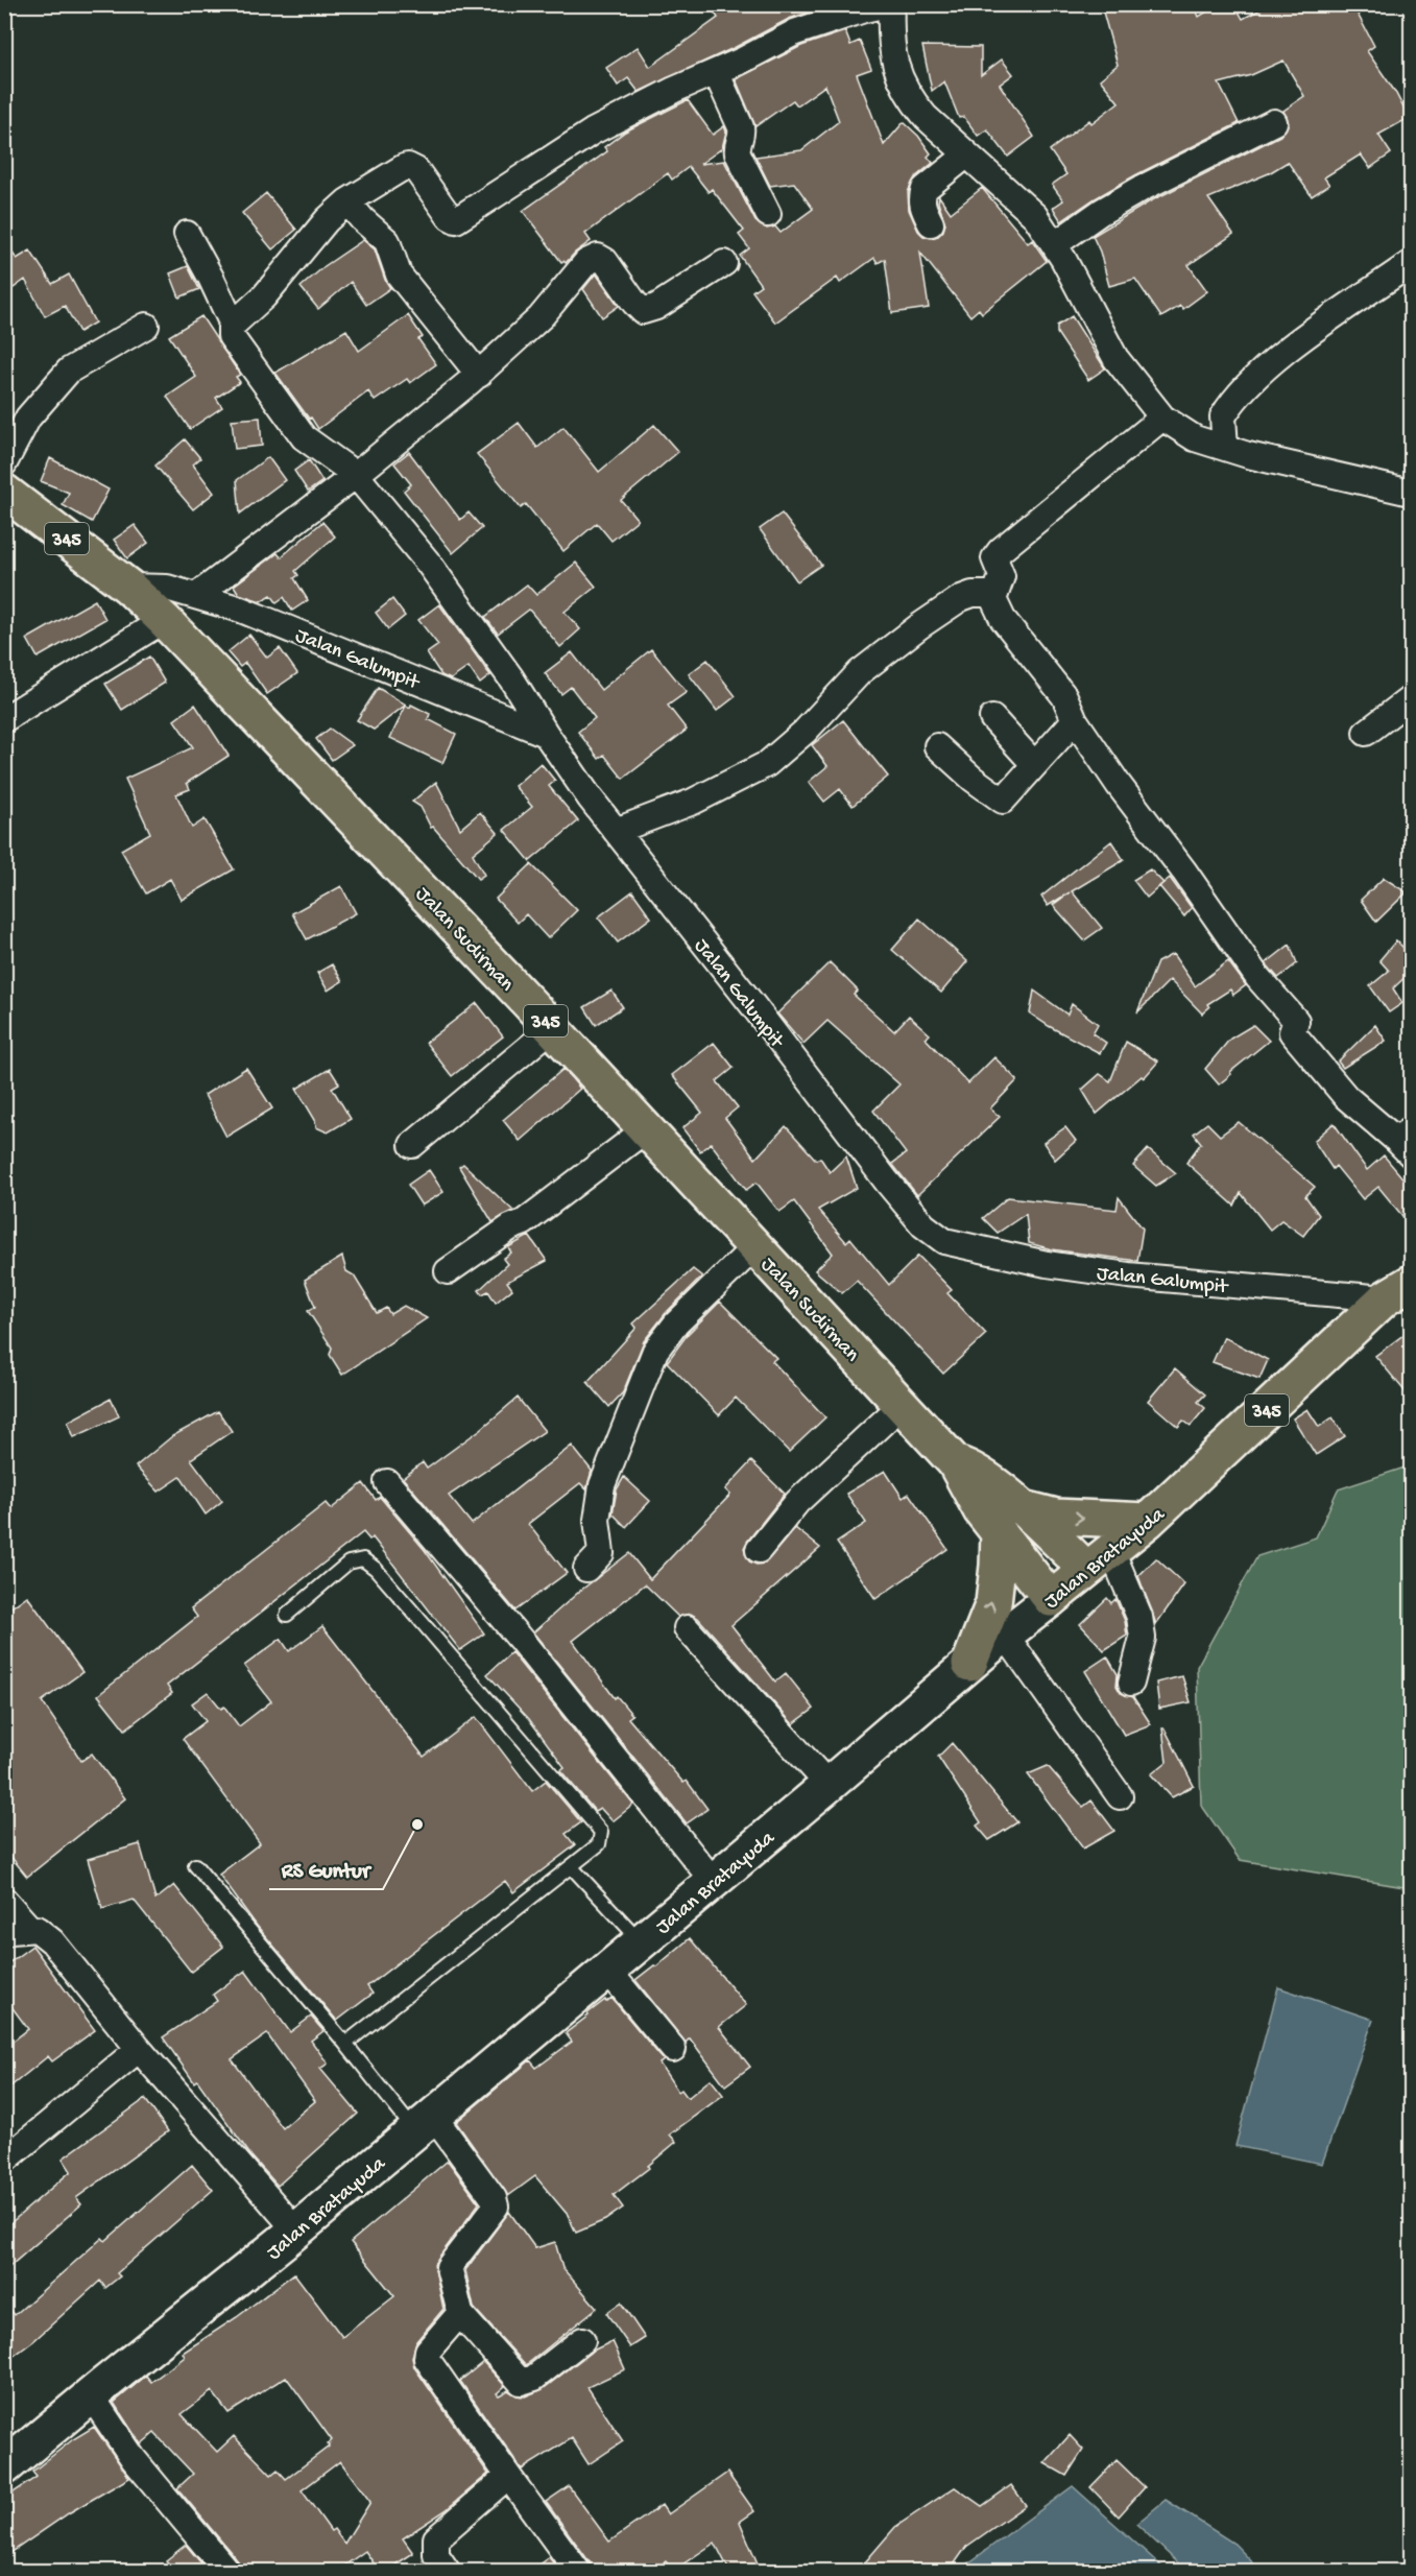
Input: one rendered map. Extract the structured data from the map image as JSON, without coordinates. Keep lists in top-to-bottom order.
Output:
{
  "streets": {
    "main road": ["345", "Jalan Sudirman", "Jalan Bratayuda"],
    "street": ["Jalan Galumpit"]
  },
  "crossings": [
    ["345", "Jalan Sudirman"],
    ["345", "Jalan Bratayuda"],
    ["Jalan Galumpit", "Jalan Sudirman"],
    ["Jalan Galumpit", "Jalan Bratayuda"]
  ],
  "places": ["RS Guntur"]
}
